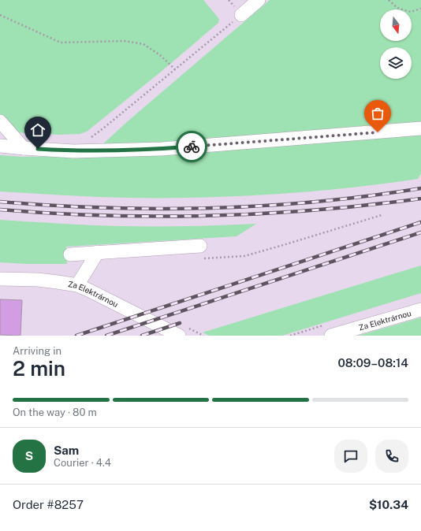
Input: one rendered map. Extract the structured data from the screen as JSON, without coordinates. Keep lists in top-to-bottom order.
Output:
{
  "streets": {
    "street": ["Za Elektrárnou"]
  },
  "north": "bottom",
  "page": {
    "heading": ["2 min", "Arriving in", "08:09–08:14"],
    "panel": [
      "Sam",
      "Courier · 4.4",
      "Order #8257",
      "$10.34"
    ],
    "bar": "On the way · 80 m",
    "round": "S"
  }
}
